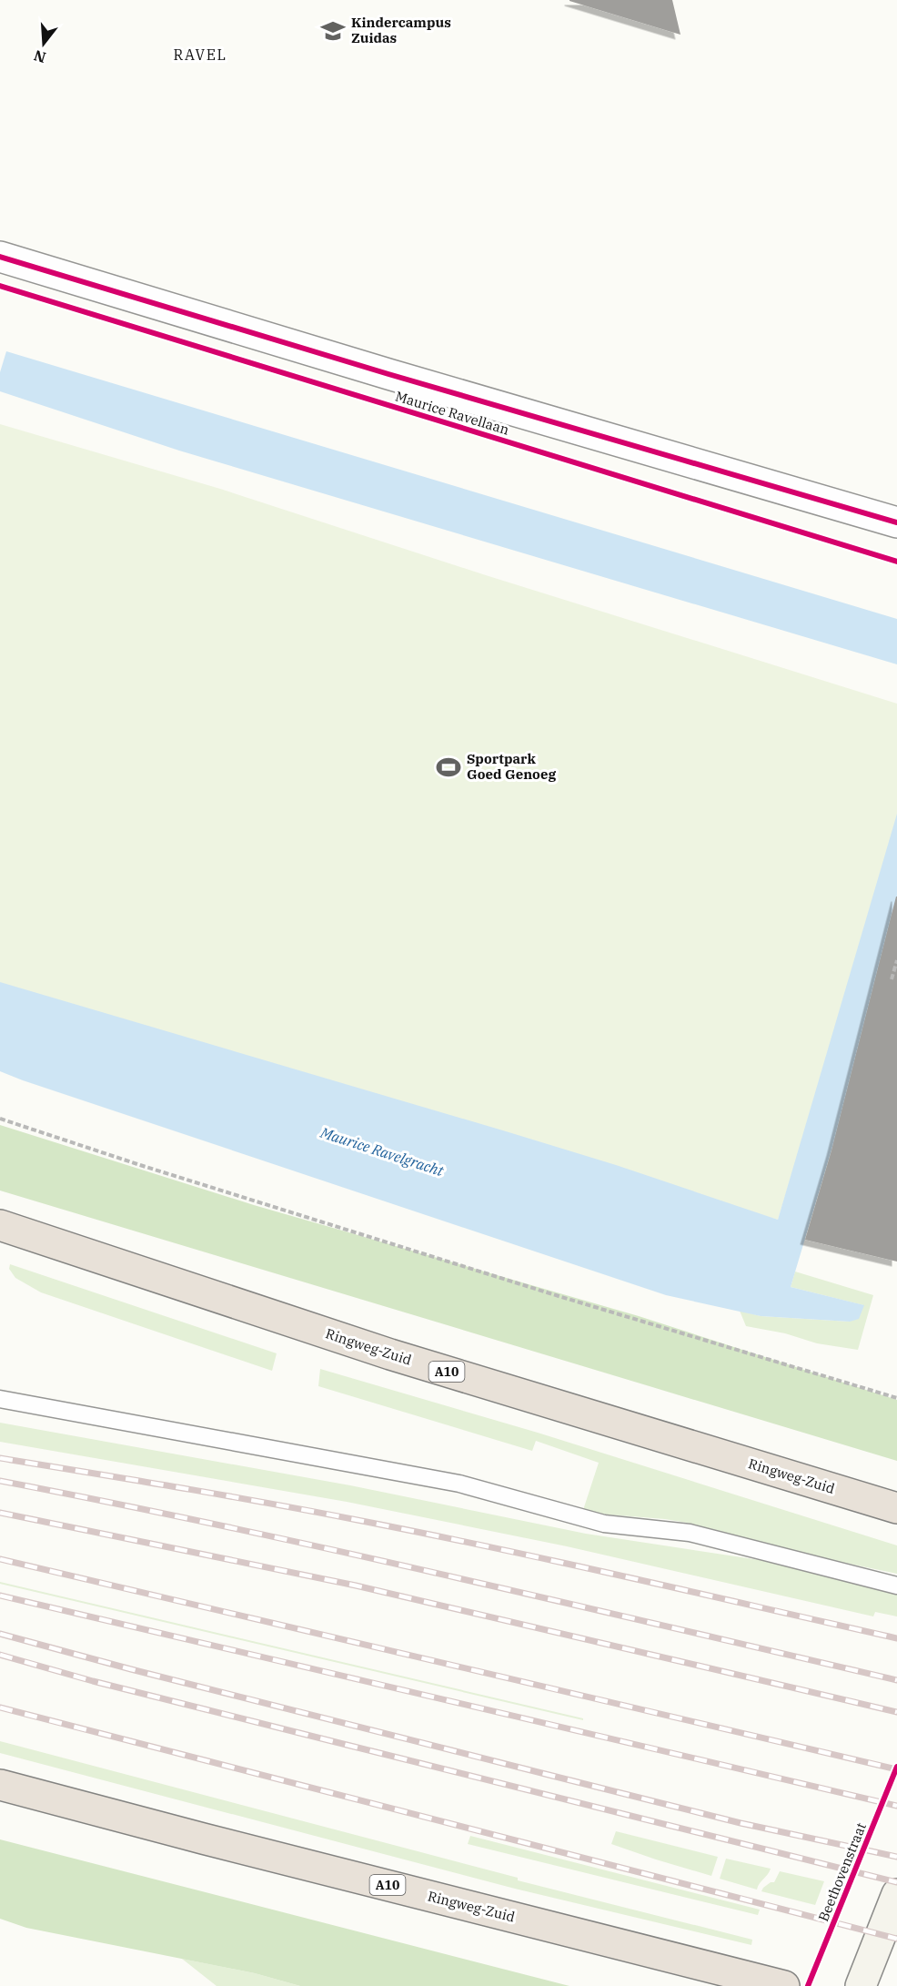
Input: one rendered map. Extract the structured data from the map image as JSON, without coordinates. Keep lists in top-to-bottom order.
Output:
{
  "streets": {
    "highway": ["Ringweg-Zuid", "A10"],
    "street": ["Maurice Ravellaan"],
    "cycle path": ["Beethovenstraat"]
  },
  "districts": ["RAVEL"],
  "water": ["Maurice Ravelgracht"],
  "places": {
    "school or university": ["Kindercampus Zuidas"],
    "sports": ["Sportpark Goed Genoeg"]
  },
  "north": "bottom"
}
